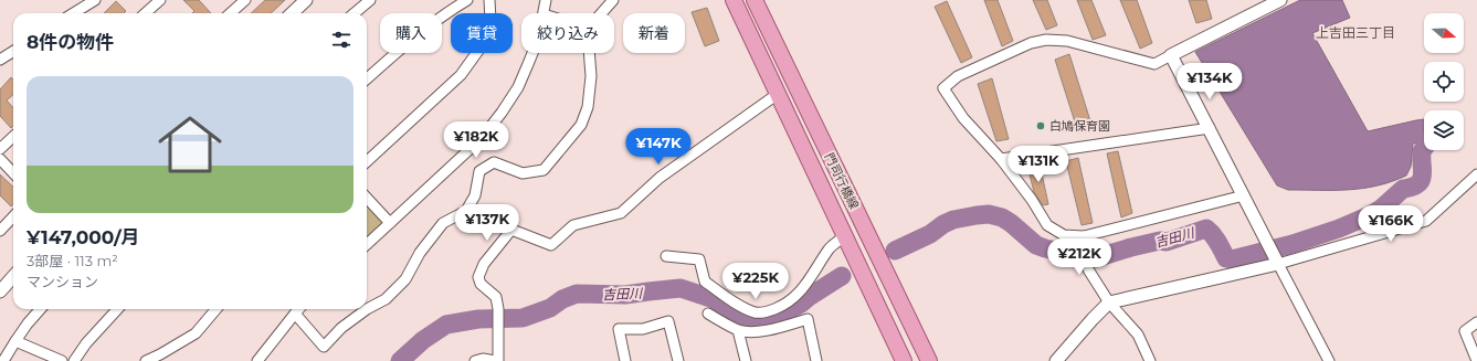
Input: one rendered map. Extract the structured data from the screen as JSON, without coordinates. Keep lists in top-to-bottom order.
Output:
{
  "streets": {
    "main road": ["門司行橋線"]
  },
  "districts": ["上吉田三丁目"],
  "water": ["吉田川"],
  "places": ["白鳩保育園"],
  "north": "right",
  "page": {
    "chip": [
      "購入",
      "賃貸",
      "絞り込み",
      "新着"
    ],
    "heading": "8件の物件",
    "price": [
      "¥134K",
      "¥182K",
      "¥147K",
      "¥131K",
      "¥137K",
      "¥166K",
      "¥212K",
      "¥225K"
    ],
    "list": [
      {
        "name": "¥147,000/月",
        "note": "3部屋 · 113 m² · マンション"
      }
    ]
  }
}
